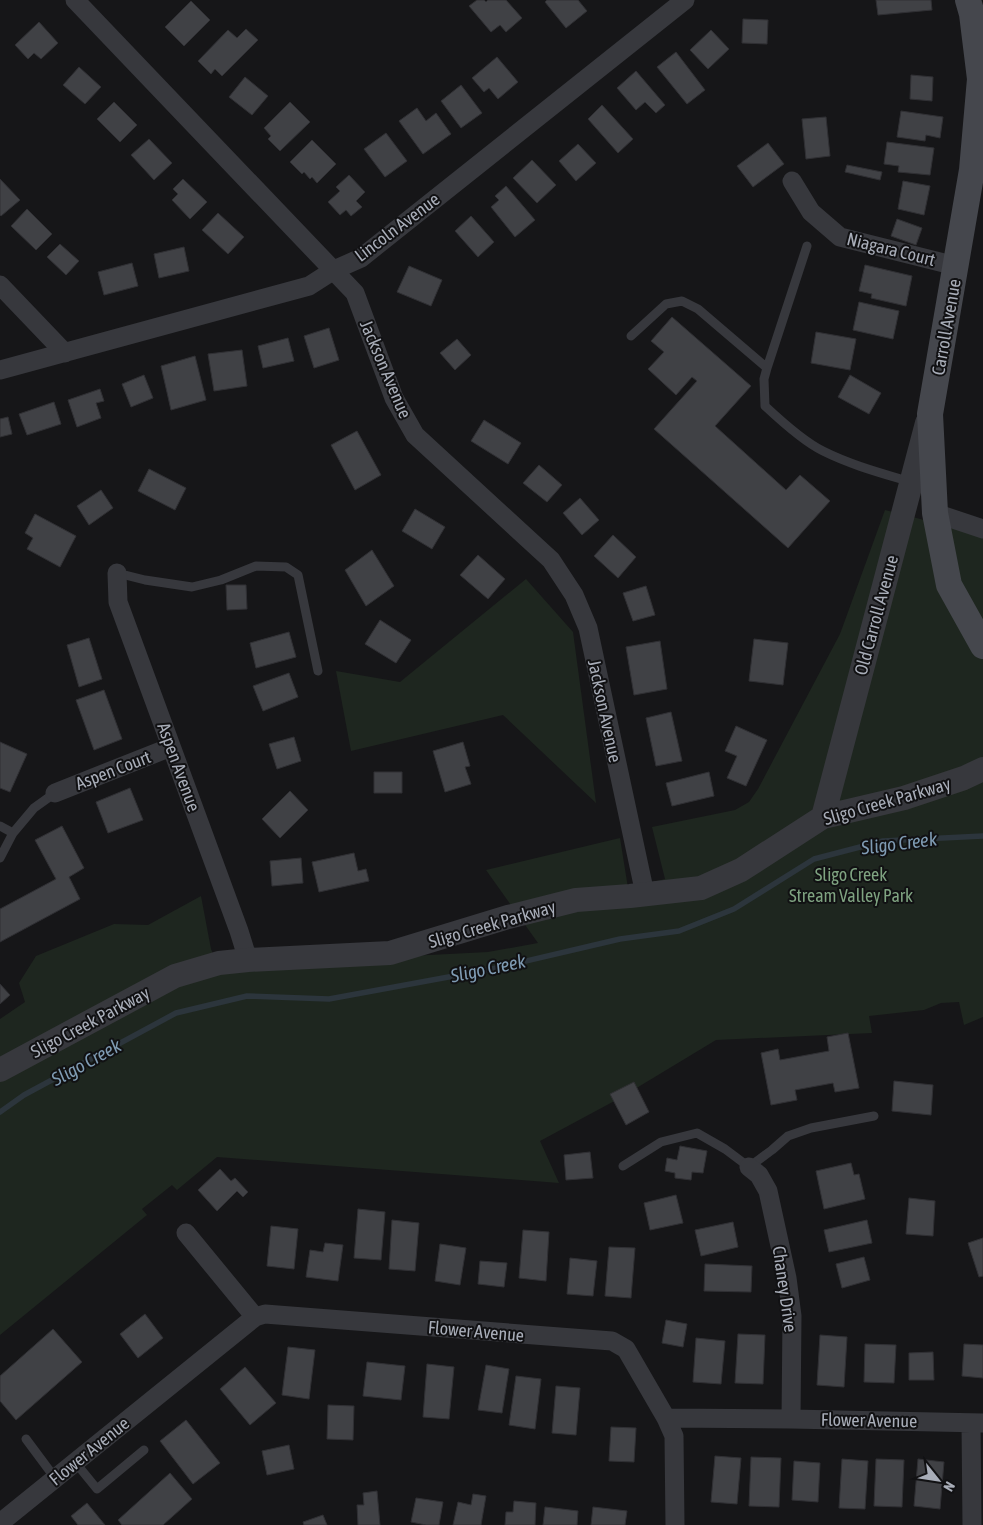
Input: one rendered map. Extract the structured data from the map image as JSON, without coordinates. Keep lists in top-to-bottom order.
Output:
{
  "streets": {
    "main road": ["Carroll Avenue"],
    "street": [
      "Lincoln Avenue",
      "Niagara Court",
      "Jackson Avenue",
      "Old Carroll Avenue",
      "Aspen Avenue",
      "Aspen Court",
      "Sligo Creek Parkway",
      "Chaney Drive",
      "Flower Avenue"
    ]
  },
  "crossings": [
    ["Lincoln Avenue", "Jackson Avenue"],
    ["Niagara Court", "Carroll Avenue"],
    ["Carroll Avenue", "Old Carroll Avenue"],
    ["Jackson Avenue", "Sligo Creek Parkway"],
    ["Old Carroll Avenue", "Sligo Creek Parkway"],
    ["Aspen Avenue", "Aspen Court"],
    ["Aspen Avenue", "Sligo Creek Parkway"],
    ["Chaney Drive", "Flower Avenue"]
  ],
  "water": ["Sligo Creek"],
  "parks": ["Sligo Creek Stream Valley Park"],
  "north": "bottom right"
}
